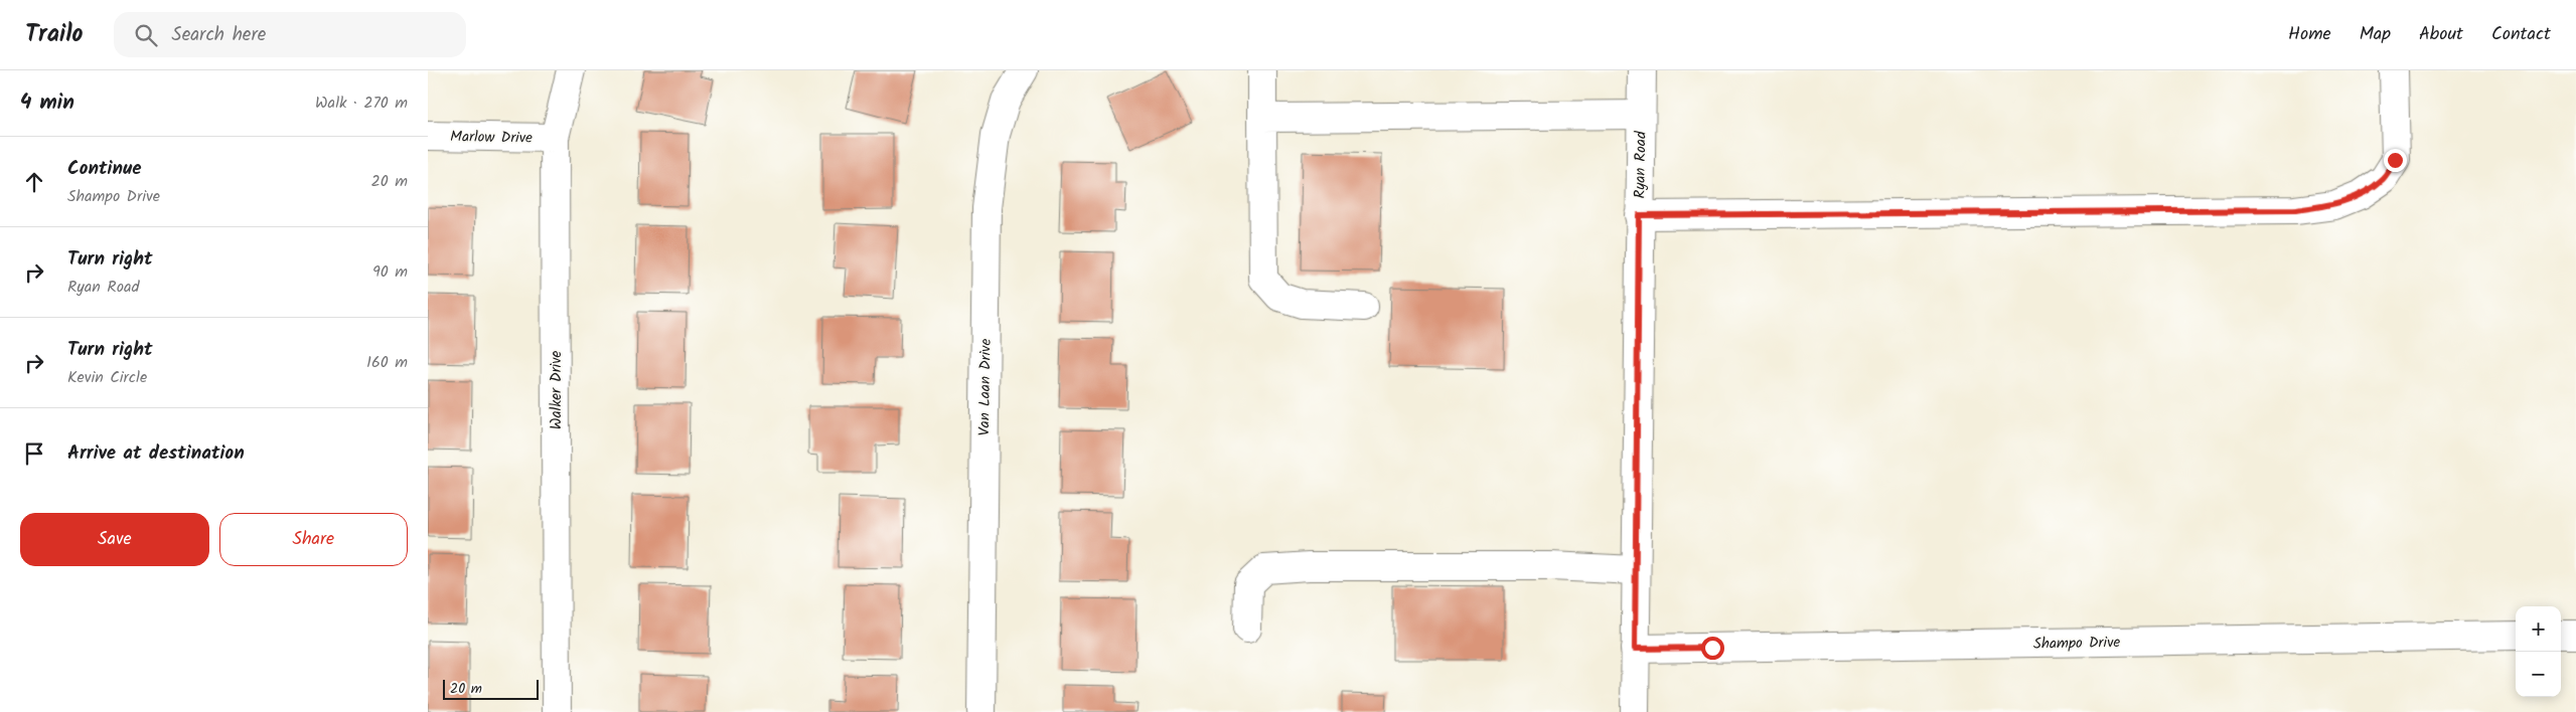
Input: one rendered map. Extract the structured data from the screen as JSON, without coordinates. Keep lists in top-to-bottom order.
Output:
{
  "streets": {
    "street": [
      "Marlow Drive",
      "Ryan Road",
      "Van Laan Drive",
      "Walker Drive",
      "Shampo Drive"
    ]
  },
  "crossings": [
    ["Marlow Drive", "Walker Drive"],
    ["Ryan Road", "Shampo Drive"]
  ],
  "scale_bar": "20 m",
  "page": {
    "header": "Trailo",
    "search": "Search here",
    "nav": [
      "Home",
      "Map",
      "About",
      "Contact"
    ],
    "heading": ["4 min", "Walk · 270 m"],
    "list": [
      ["Continue", "Shampo Drive", "20 m"],
      ["Turn right", "Ryan Road", "90 m"],
      ["Turn right", "Kevin Circle", "160 m"],
      "Arrive at destination"
    ],
    "buttons": ["Save", "Share"],
    "map_buttons": ["+", "−"],
    "scale": "20 m"
  }
}
